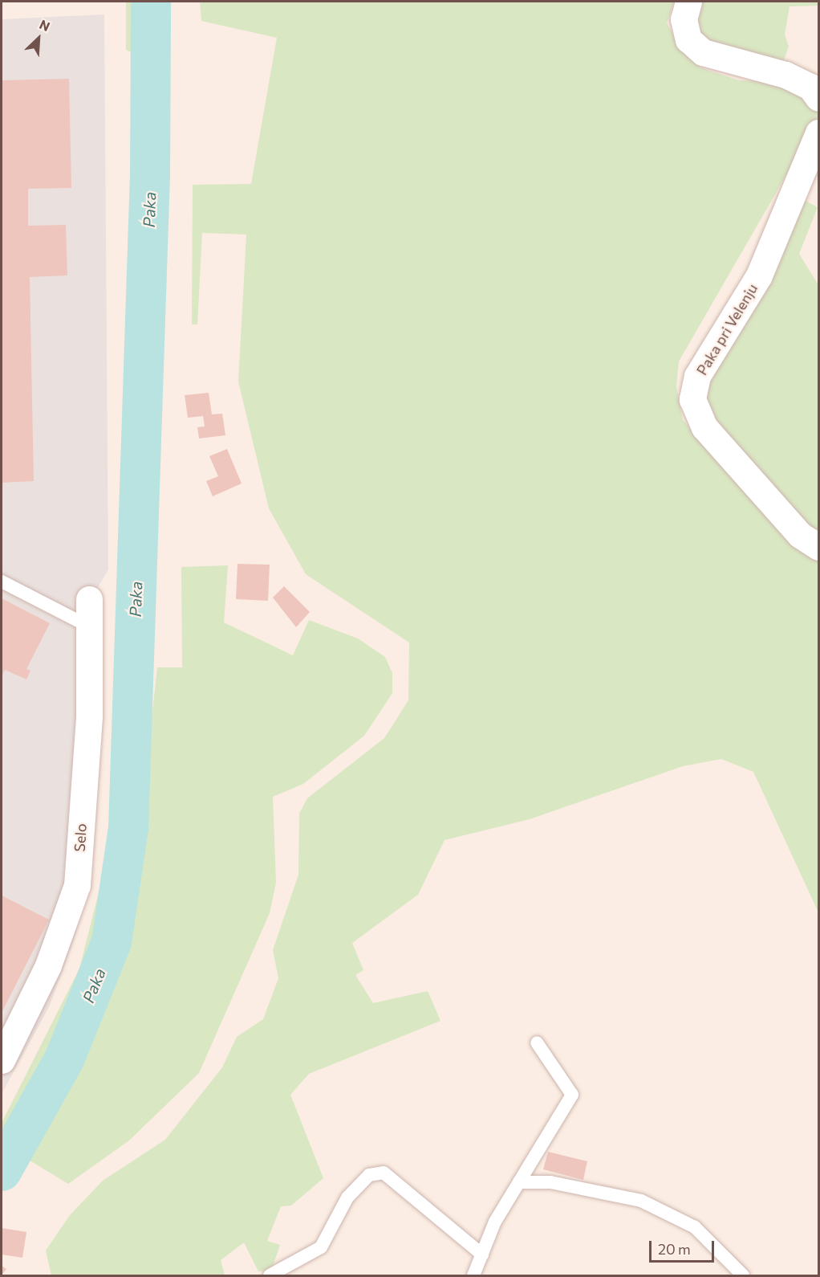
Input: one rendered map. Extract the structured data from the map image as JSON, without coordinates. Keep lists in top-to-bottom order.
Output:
{
  "streets": {
    "street": ["Paka pri Velenju", "Selo"]
  },
  "water": ["Paka"],
  "scale_bar": "20 m",
  "north": "top right"
}
